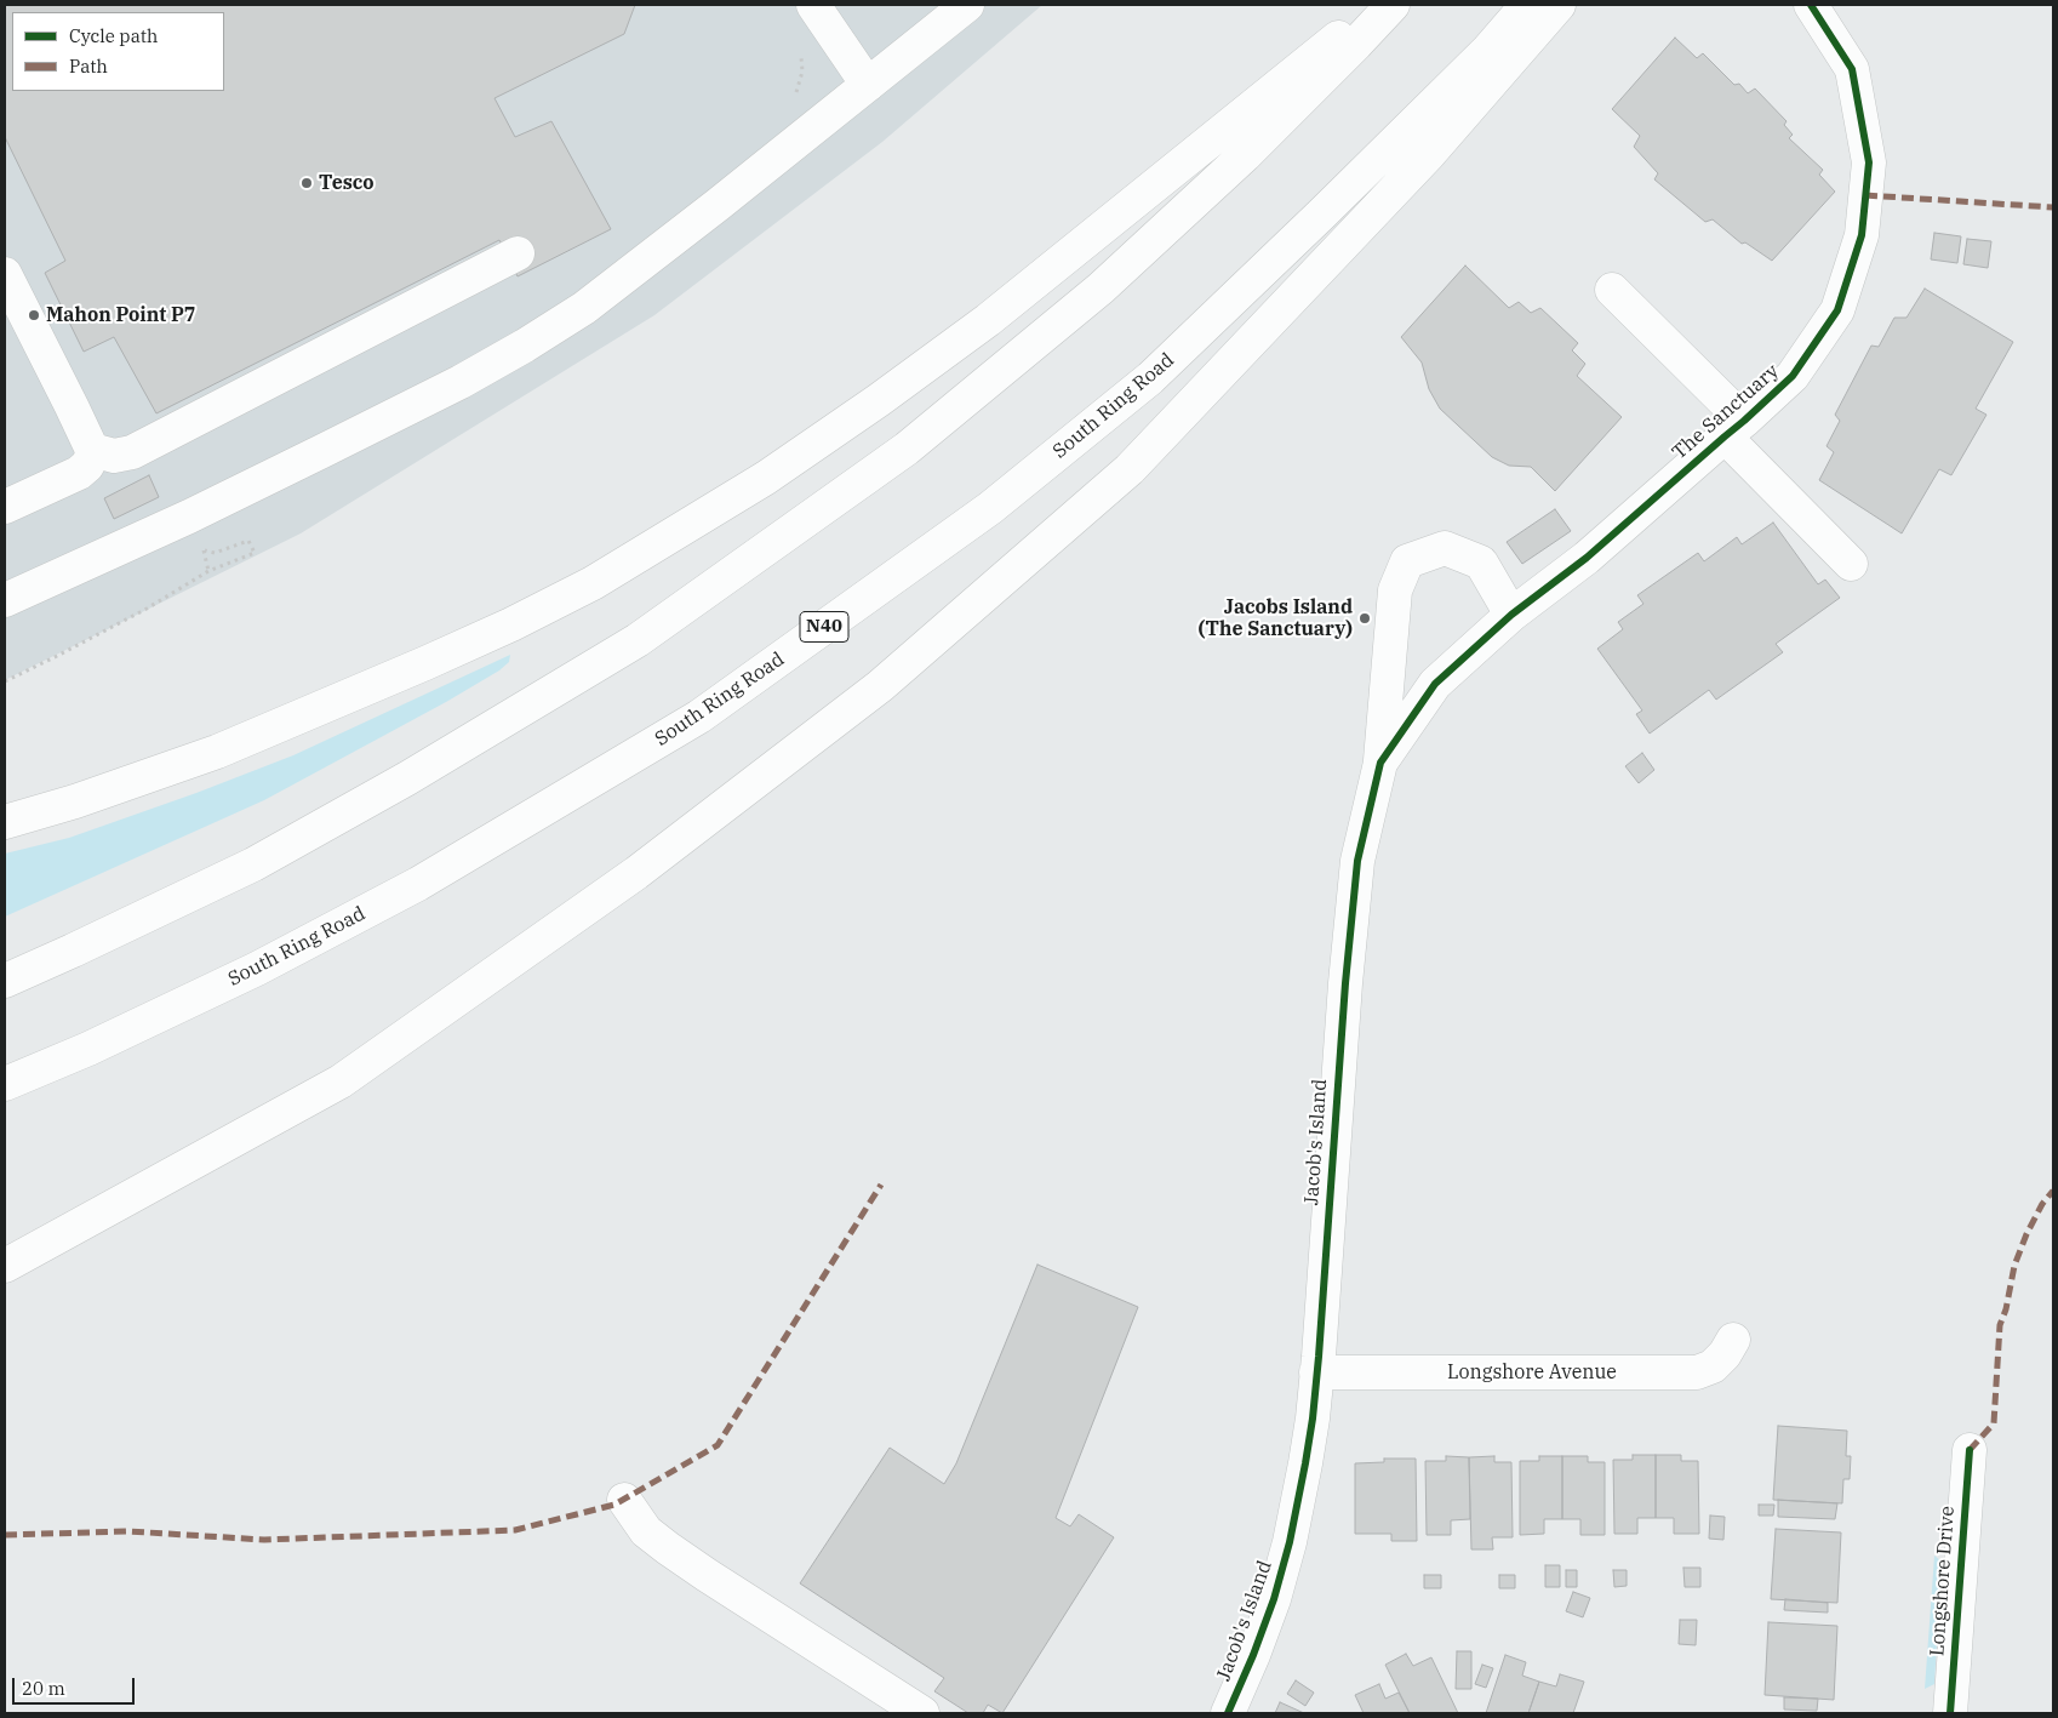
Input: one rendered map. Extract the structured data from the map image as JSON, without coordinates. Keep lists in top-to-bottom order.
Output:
{
  "streets": {
    "main road": [
      "South Ring Road",
      "The Sanctuary",
      "N40",
      "Jacob's Island",
      "Longshore Avenue",
      "Longshore Drive"
    ]
  },
  "crossings": [
    ["The Sanctuary", "Jacob's Island"],
    ["Jacob's Island", "Longshore Avenue"]
  ],
  "places": ["Tesco", "Mahon Point P7", "Jacobs Island (The Sanctuary)"],
  "legend": ["Cycle path", "Path"],
  "scale_bar": "20 m"
}
